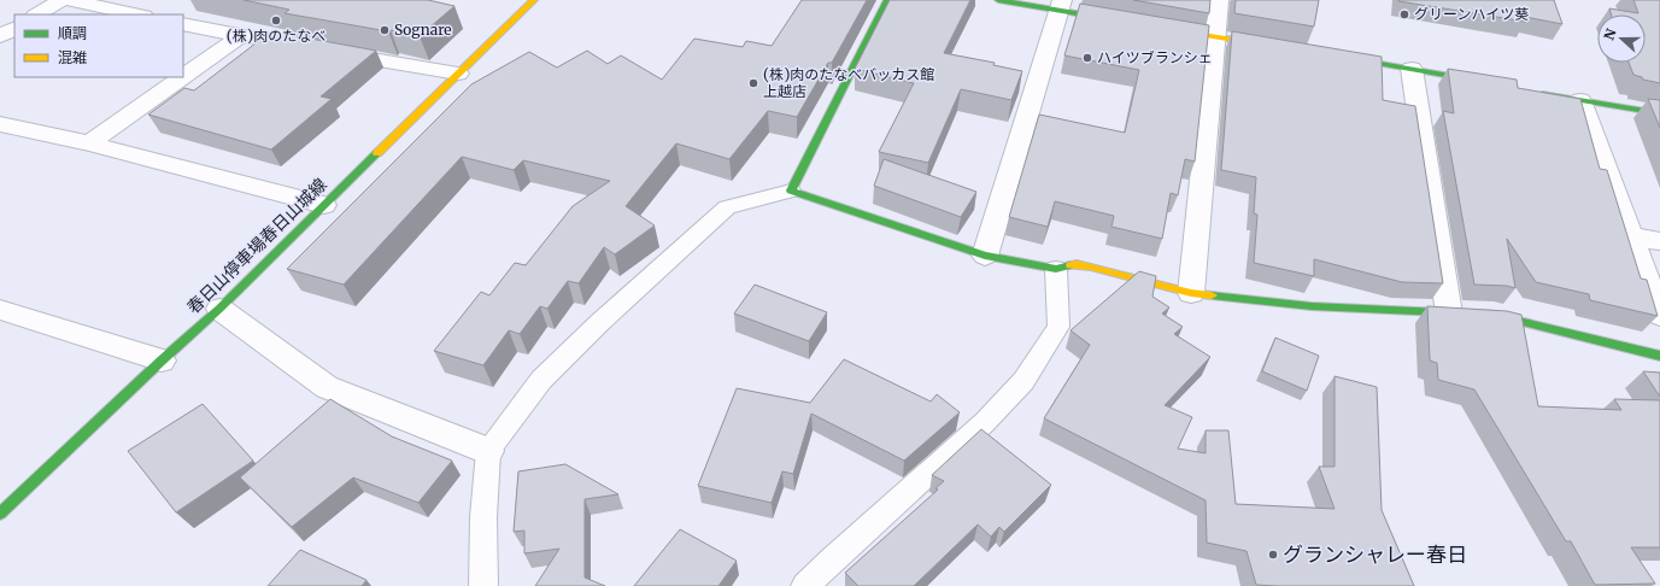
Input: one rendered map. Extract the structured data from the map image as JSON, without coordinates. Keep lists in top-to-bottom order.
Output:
{
  "streets": {
    "street": ["春日山停車場春日山城線"]
  },
  "places": [
    "グリーンハイツ葵",
    "(株)肉のたなべ",
    "Sognare",
    "ハイツブランシェ",
    "(株)肉のたなべバッカス館 上越店",
    "グランシャレー春日"
  ],
  "legend": ["順調", "混雑"],
  "north": "left"
}
